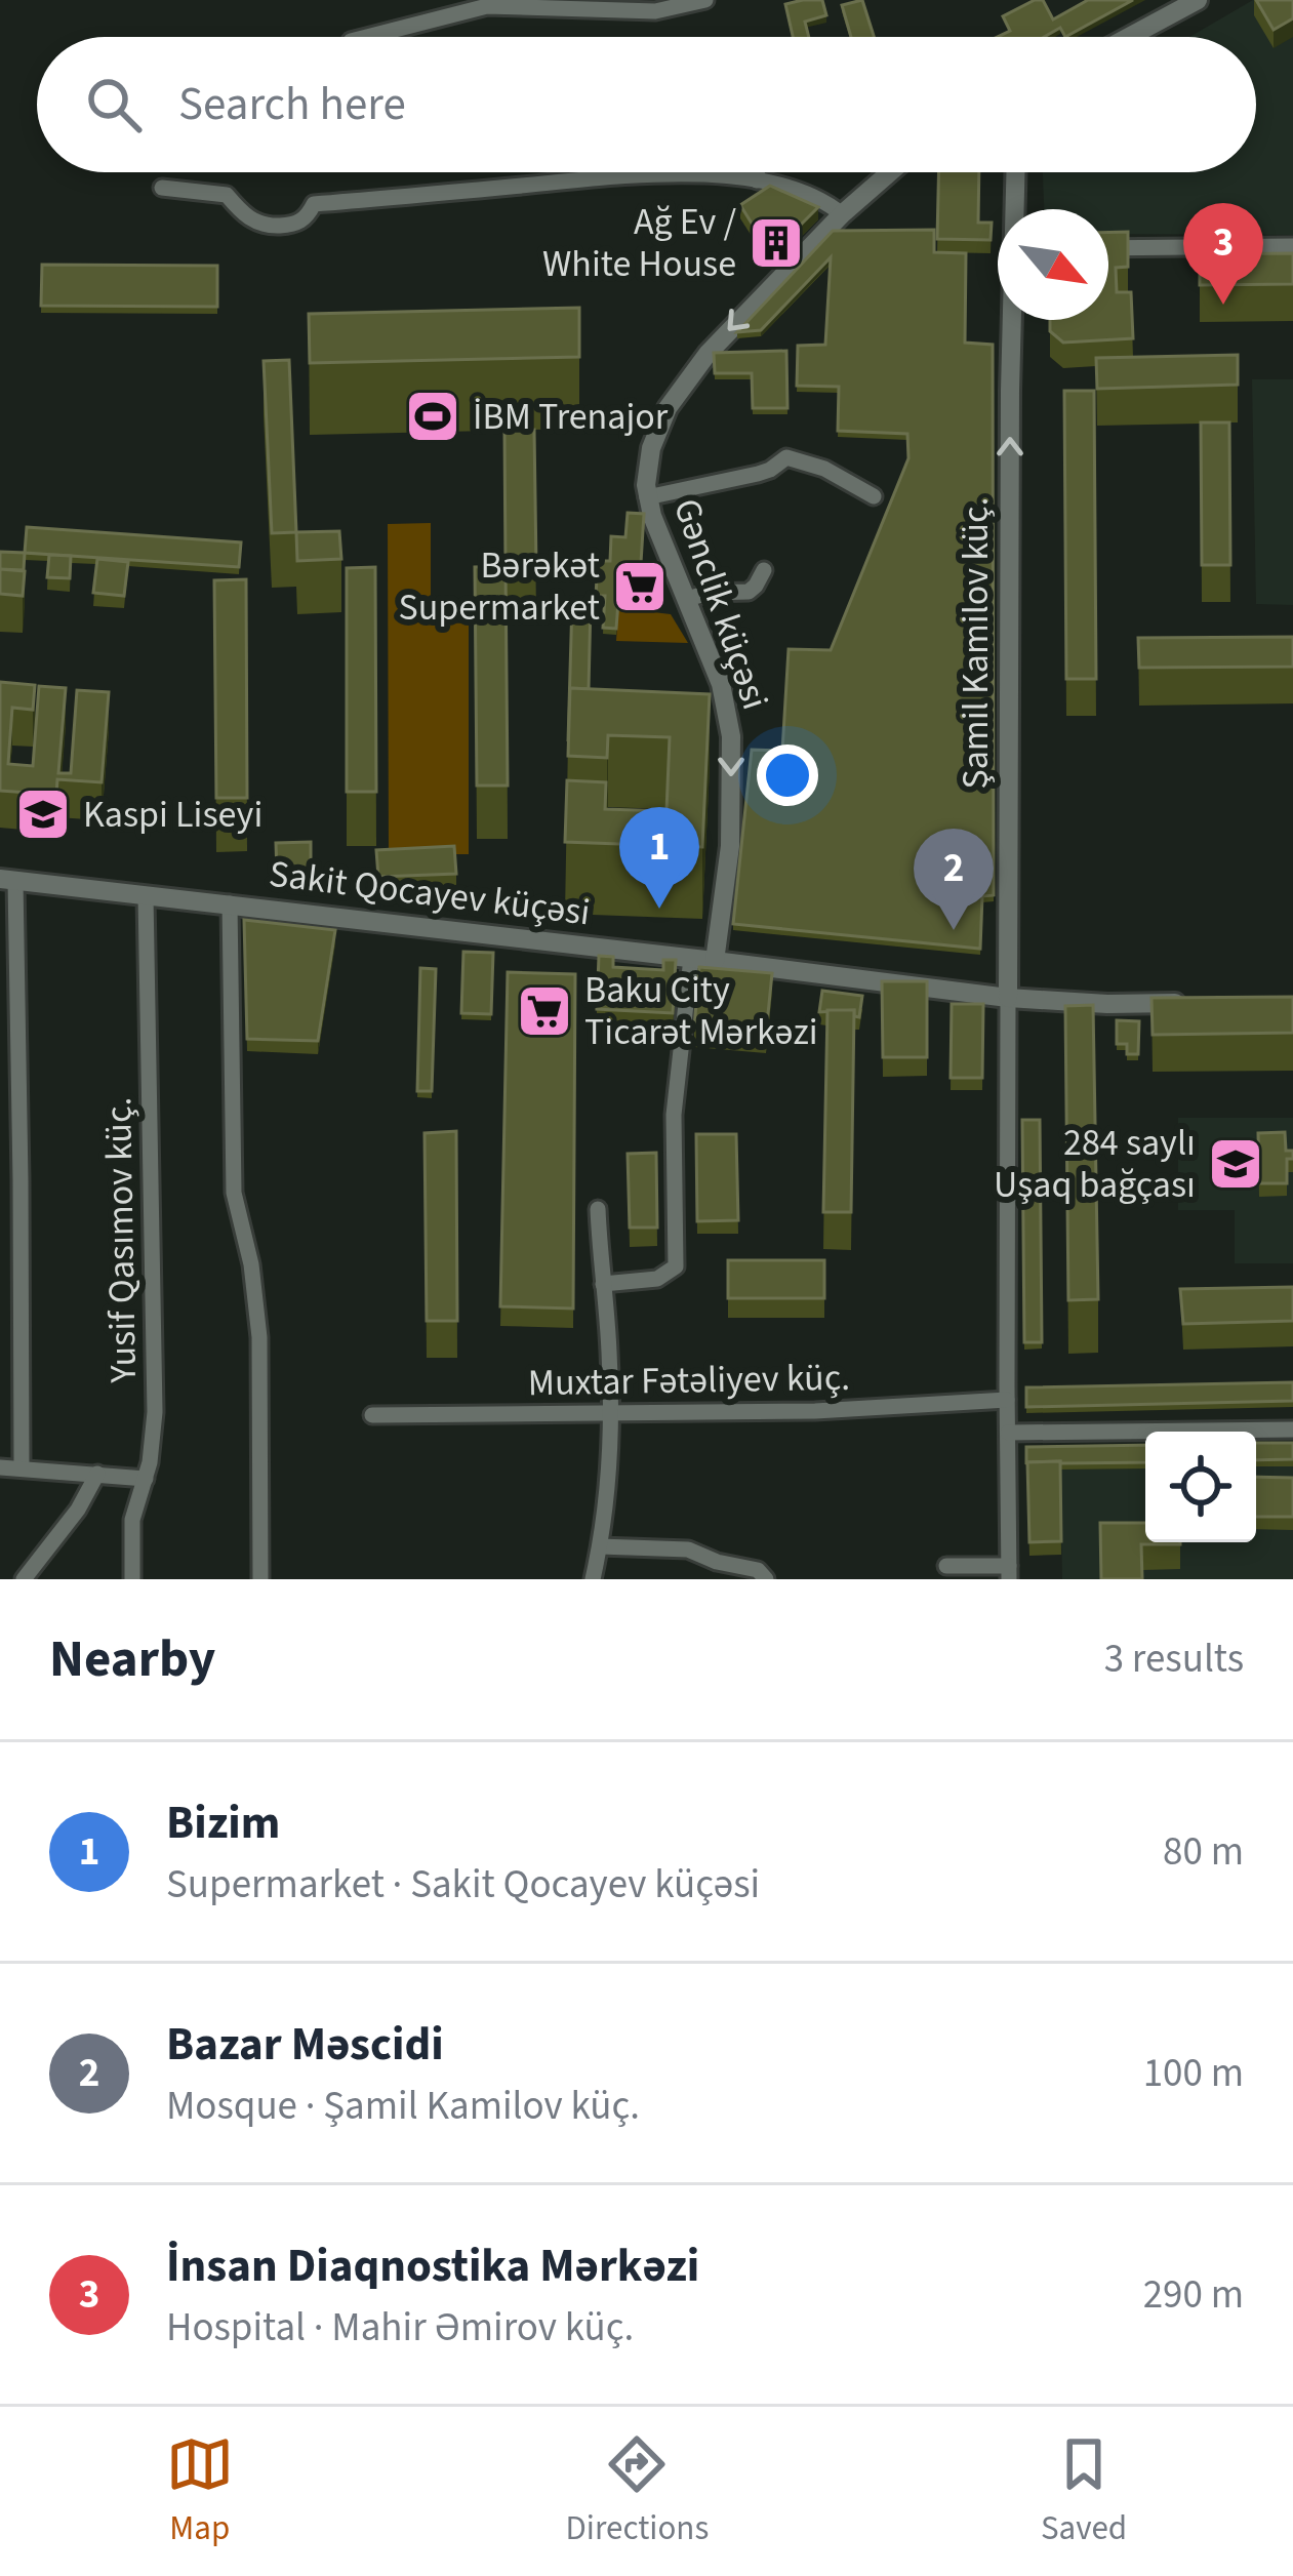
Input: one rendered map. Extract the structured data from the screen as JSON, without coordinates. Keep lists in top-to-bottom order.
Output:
{
  "streets": {
    "street": [
      "Gənclik küçəsi",
      "Şamil Kamilov küç.",
      "Sakit Qocayev küçəsi",
      "Yusif Qasımov küç.",
      "Muxtar Fətəliyev küç."
    ]
  },
  "crossings": [
    ["Gənclik küçəsi", "Sakit Qocayev küçəsi"],
    ["Şamil Kamilov küç.", "Sakit Qocayev küçəsi"],
    ["Şamil Kamilov küç.", "Muxtar Fətəliyev küç."],
    ["Sakit Qocayev küçəsi", "Yusif Qasımov küç."]
  ],
  "one_way": ["Gənclik küçəsi", "Şamil Kamilov küç."],
  "places": {
    "building": ["Ağ Ev / White House"],
    "sports": ["İBM Trenajor"],
    "supermarket": ["Bərəkət Supermarket", "Baku City Ticarət Mərkəzi"],
    "school or university": ["Kaspi Liseyi", "284 saylı Uşaq bağçası"]
  },
  "north": "bottom right",
  "page": {
    "search": "Search here",
    "pins": ["3", "1", "2"],
    "heading": ["Nearby", "3 results"],
    "list": [
      {
        "mark": "1",
        "name": "Bizim",
        "note": "Supermarket · Sakit Qocayev küçəsi",
        "value": "80 m"
      },
      {
        "mark": "2",
        "name": "Bazar Məscidi",
        "note": "Mosque · Şamil Kamilov küç.",
        "value": "100 m"
      },
      {
        "mark": "3",
        "name": "İnsan Diaqnostika Mərkəzi",
        "note": "Hospital · Mahir Əmirov küç.",
        "value": "290 m"
      }
    ],
    "nav": ["Map", "Directions", "Saved"]
  }
}
